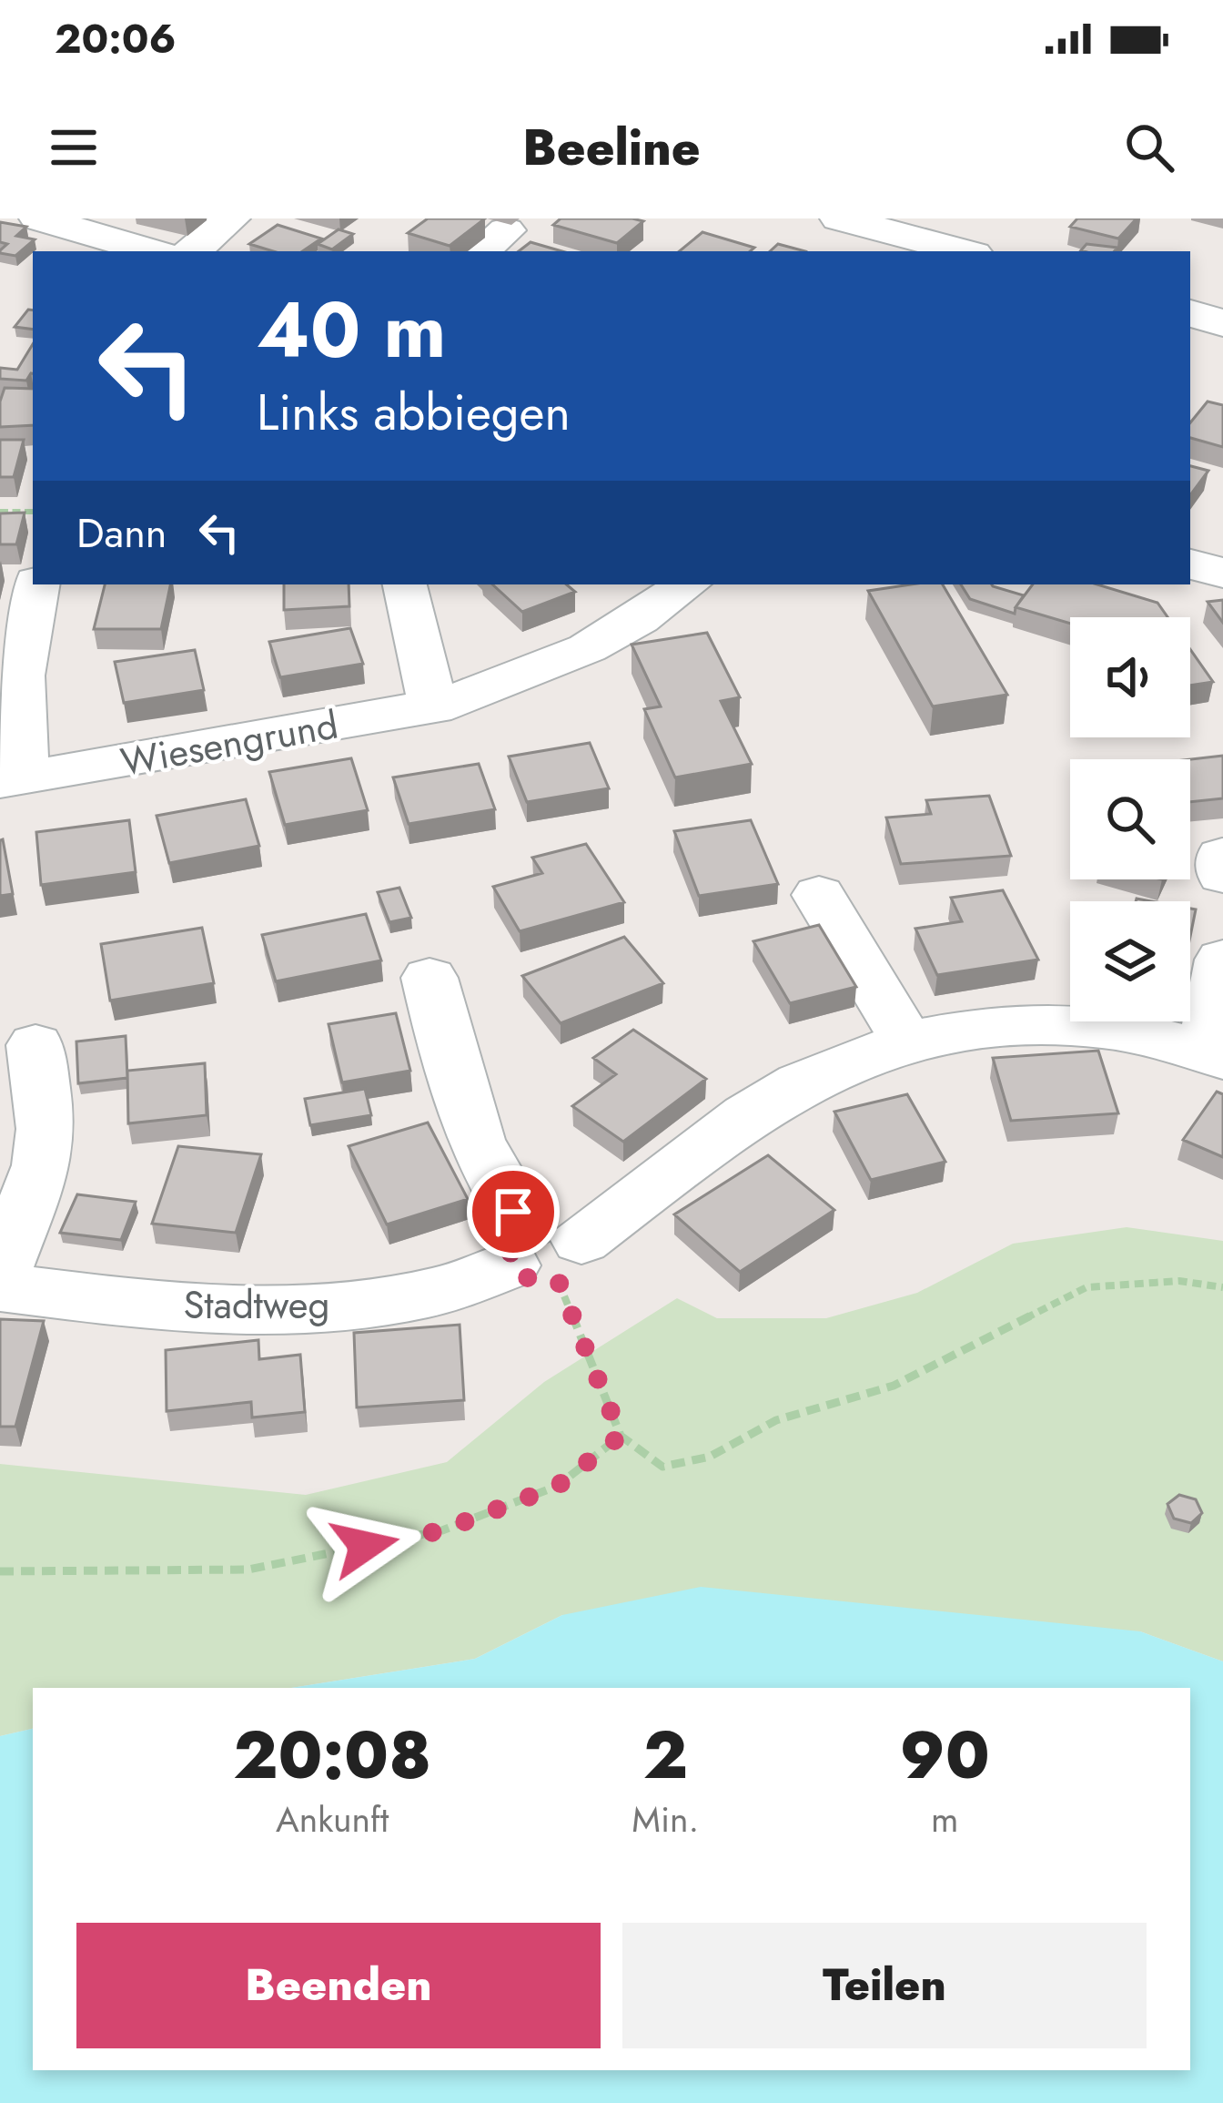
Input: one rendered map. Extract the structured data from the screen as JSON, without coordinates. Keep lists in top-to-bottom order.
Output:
{
  "streets": {
    "street": ["Wiesengrund", "Stadtweg"]
  },
  "page": {
    "status": "20:06",
    "header": "Beeline",
    "turn": ["40 m", "Links abbiegen"],
    "then": "Dann",
    "eta": [
      "20:08",
      "Ankunft",
      "2",
      "Min.",
      "90",
      "m"
    ],
    "buttons": ["Beenden", "Teilen"]
  }
}
